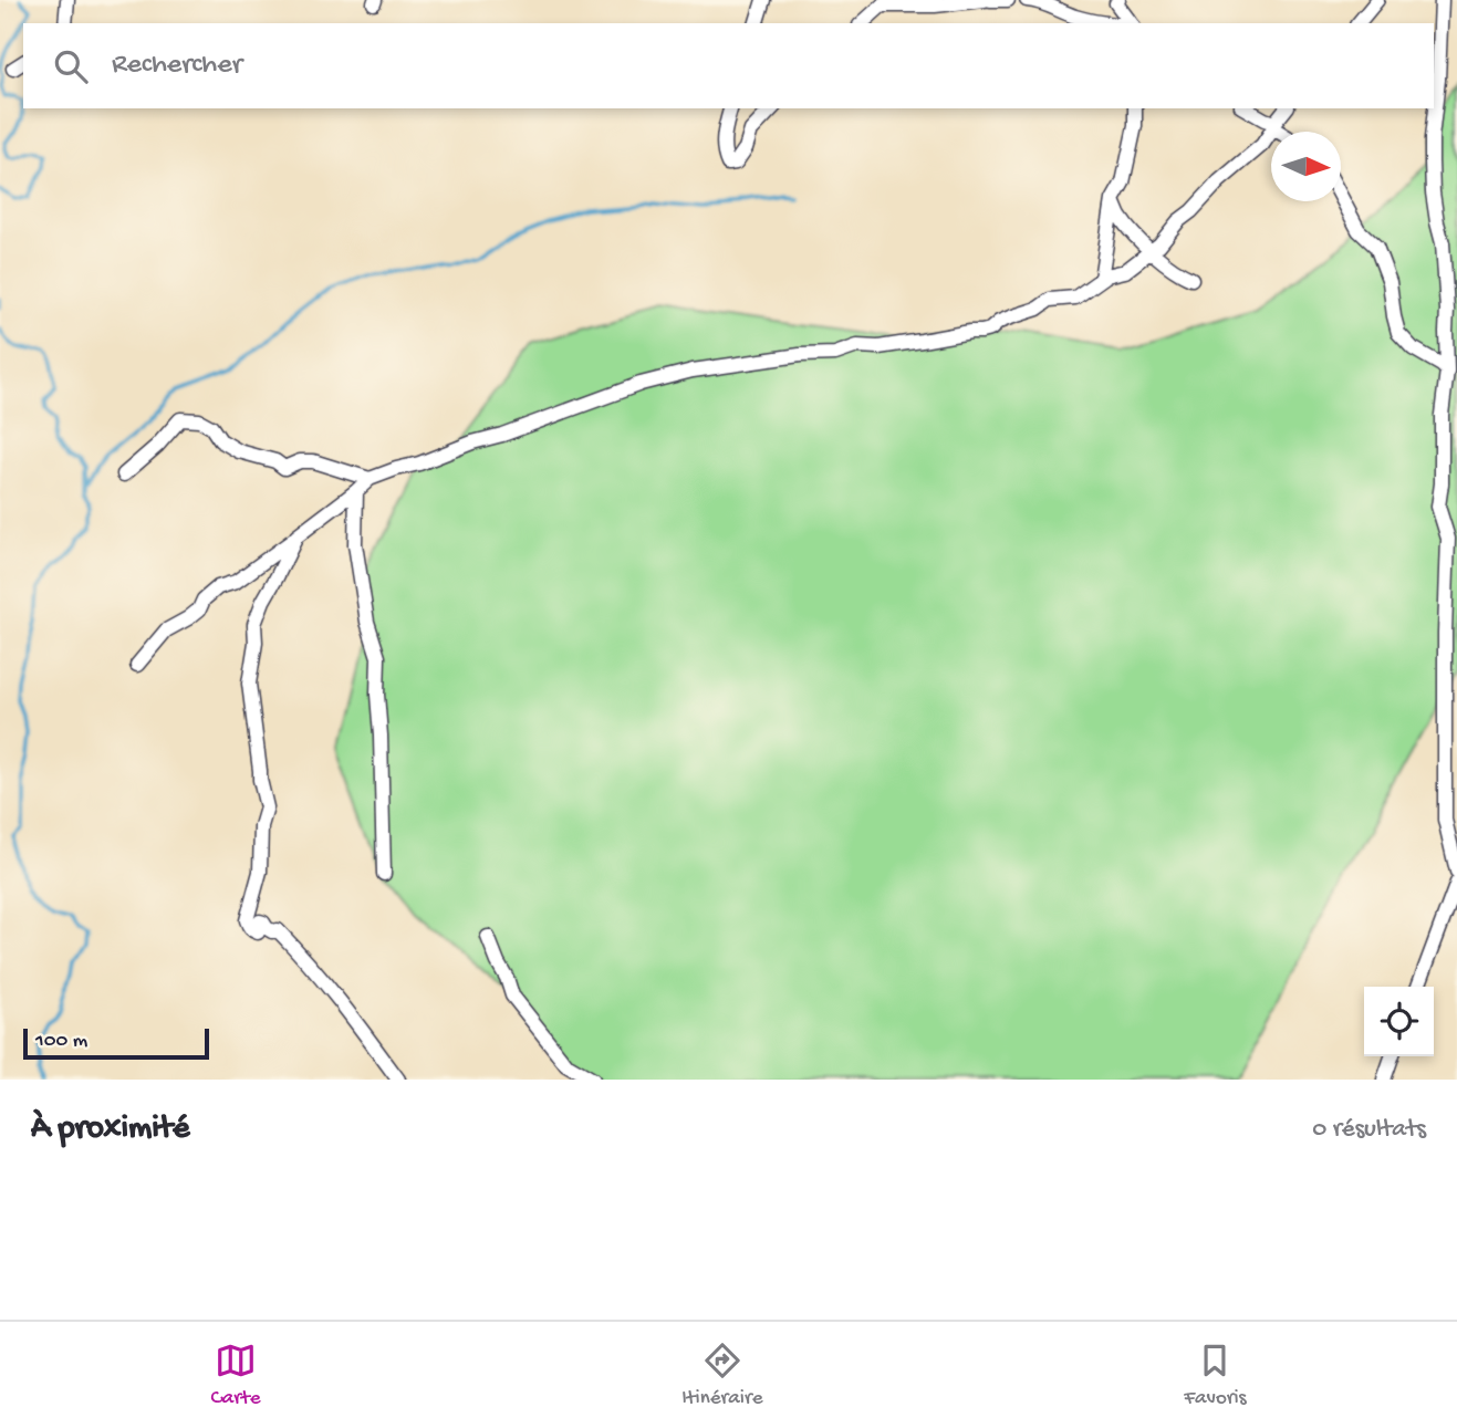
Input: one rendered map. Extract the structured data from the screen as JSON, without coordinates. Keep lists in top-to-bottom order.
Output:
{
  "scale_bar": "100 m",
  "north": "right",
  "page": {
    "search": "Rechercher",
    "scale": "100 m",
    "heading": ["À proximité", "0 résultats"],
    "nav": ["Carte", "Itinéraire", "Favoris"]
  }
}
